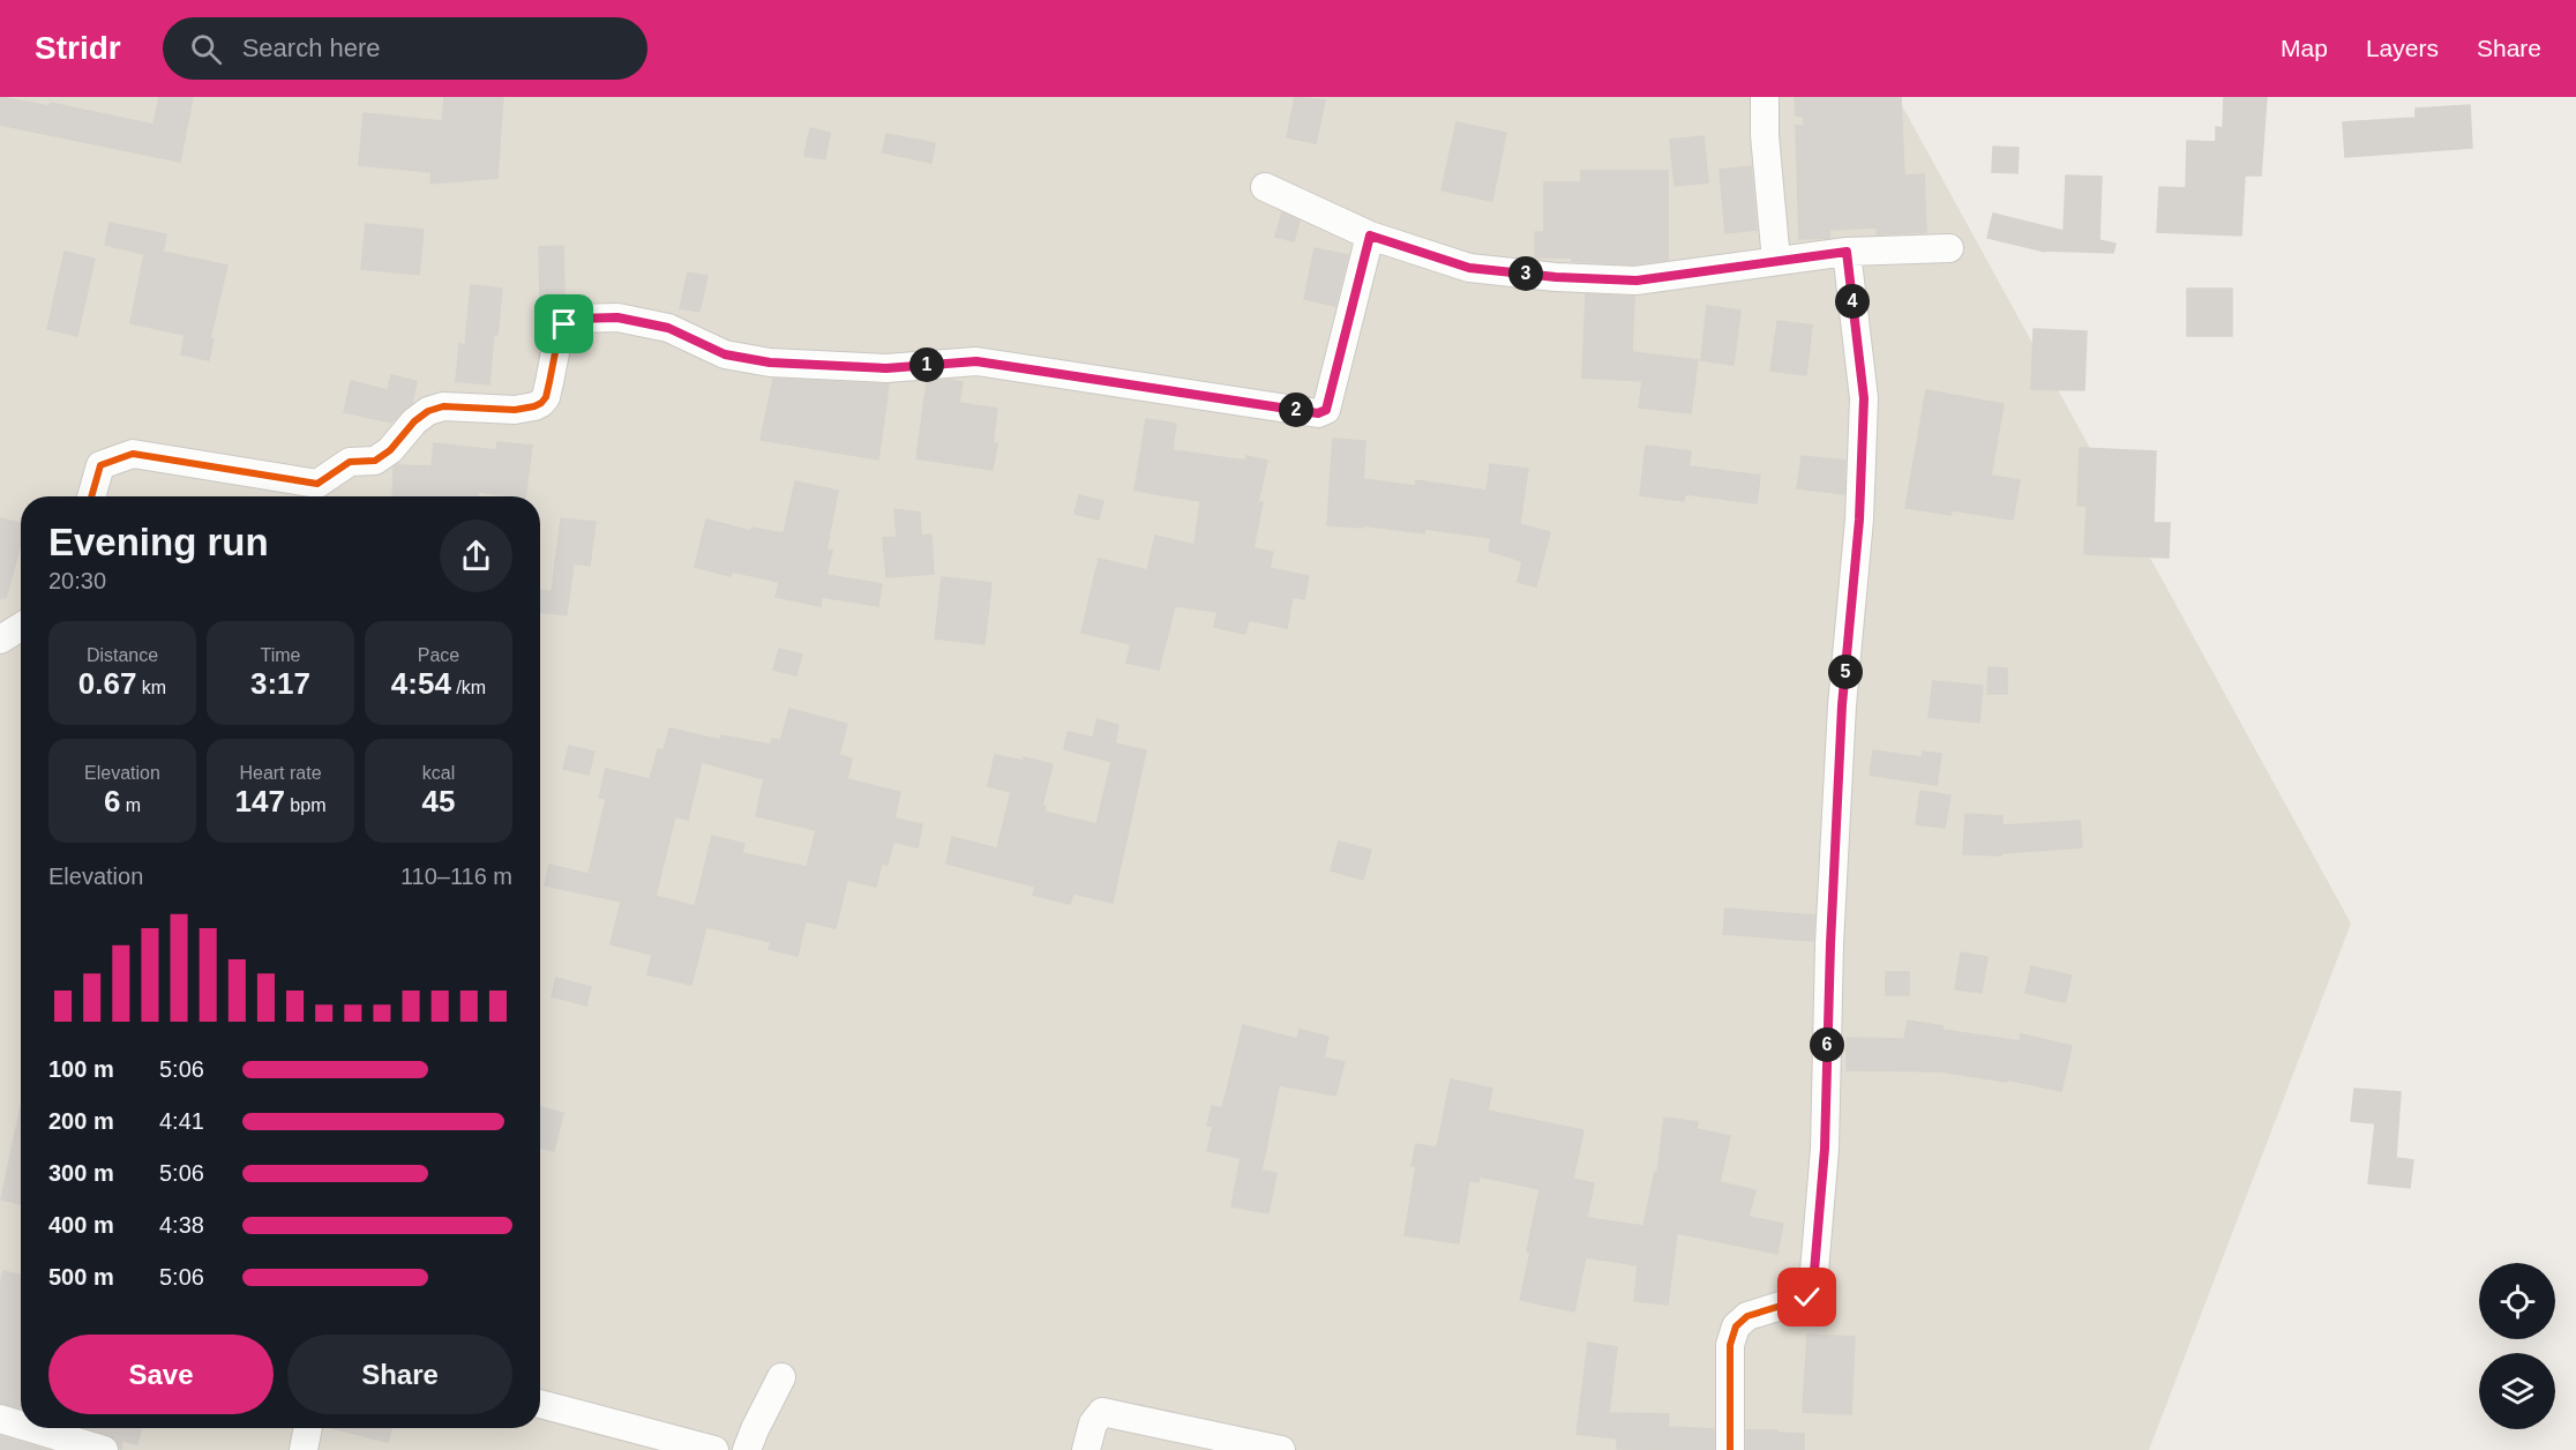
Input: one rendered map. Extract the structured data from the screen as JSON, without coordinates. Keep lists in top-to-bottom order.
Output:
{
  "page": {
    "header": "Stridr",
    "search": "Search here",
    "nav": ["Map", "Layers", "Share"],
    "pins": [
      "3",
      "4",
      "1",
      "2",
      "5",
      "6"
    ],
    "heading": ["Evening run", "20:30"],
    "stats": [
      ["Distance", "0.67 km"],
      ["Time", "3:17"],
      ["Pace", "4:54 /km"],
      ["Elevation", "6 m"],
      ["Heart rate", "147 bpm"],
      ["kcal", "45"]
    ],
    "chart": ["Elevation", "110–116 m"],
    "list": [
      {
        "name": "100 m",
        "note": "5:06"
      },
      {
        "name": "200 m",
        "note": "4:41"
      },
      {
        "name": "300 m",
        "note": "5:06"
      },
      {
        "name": "400 m",
        "note": "4:38"
      },
      {
        "name": "500 m",
        "note": "5:06"
      }
    ],
    "buttons": ["Save", "Share"]
  }
}
